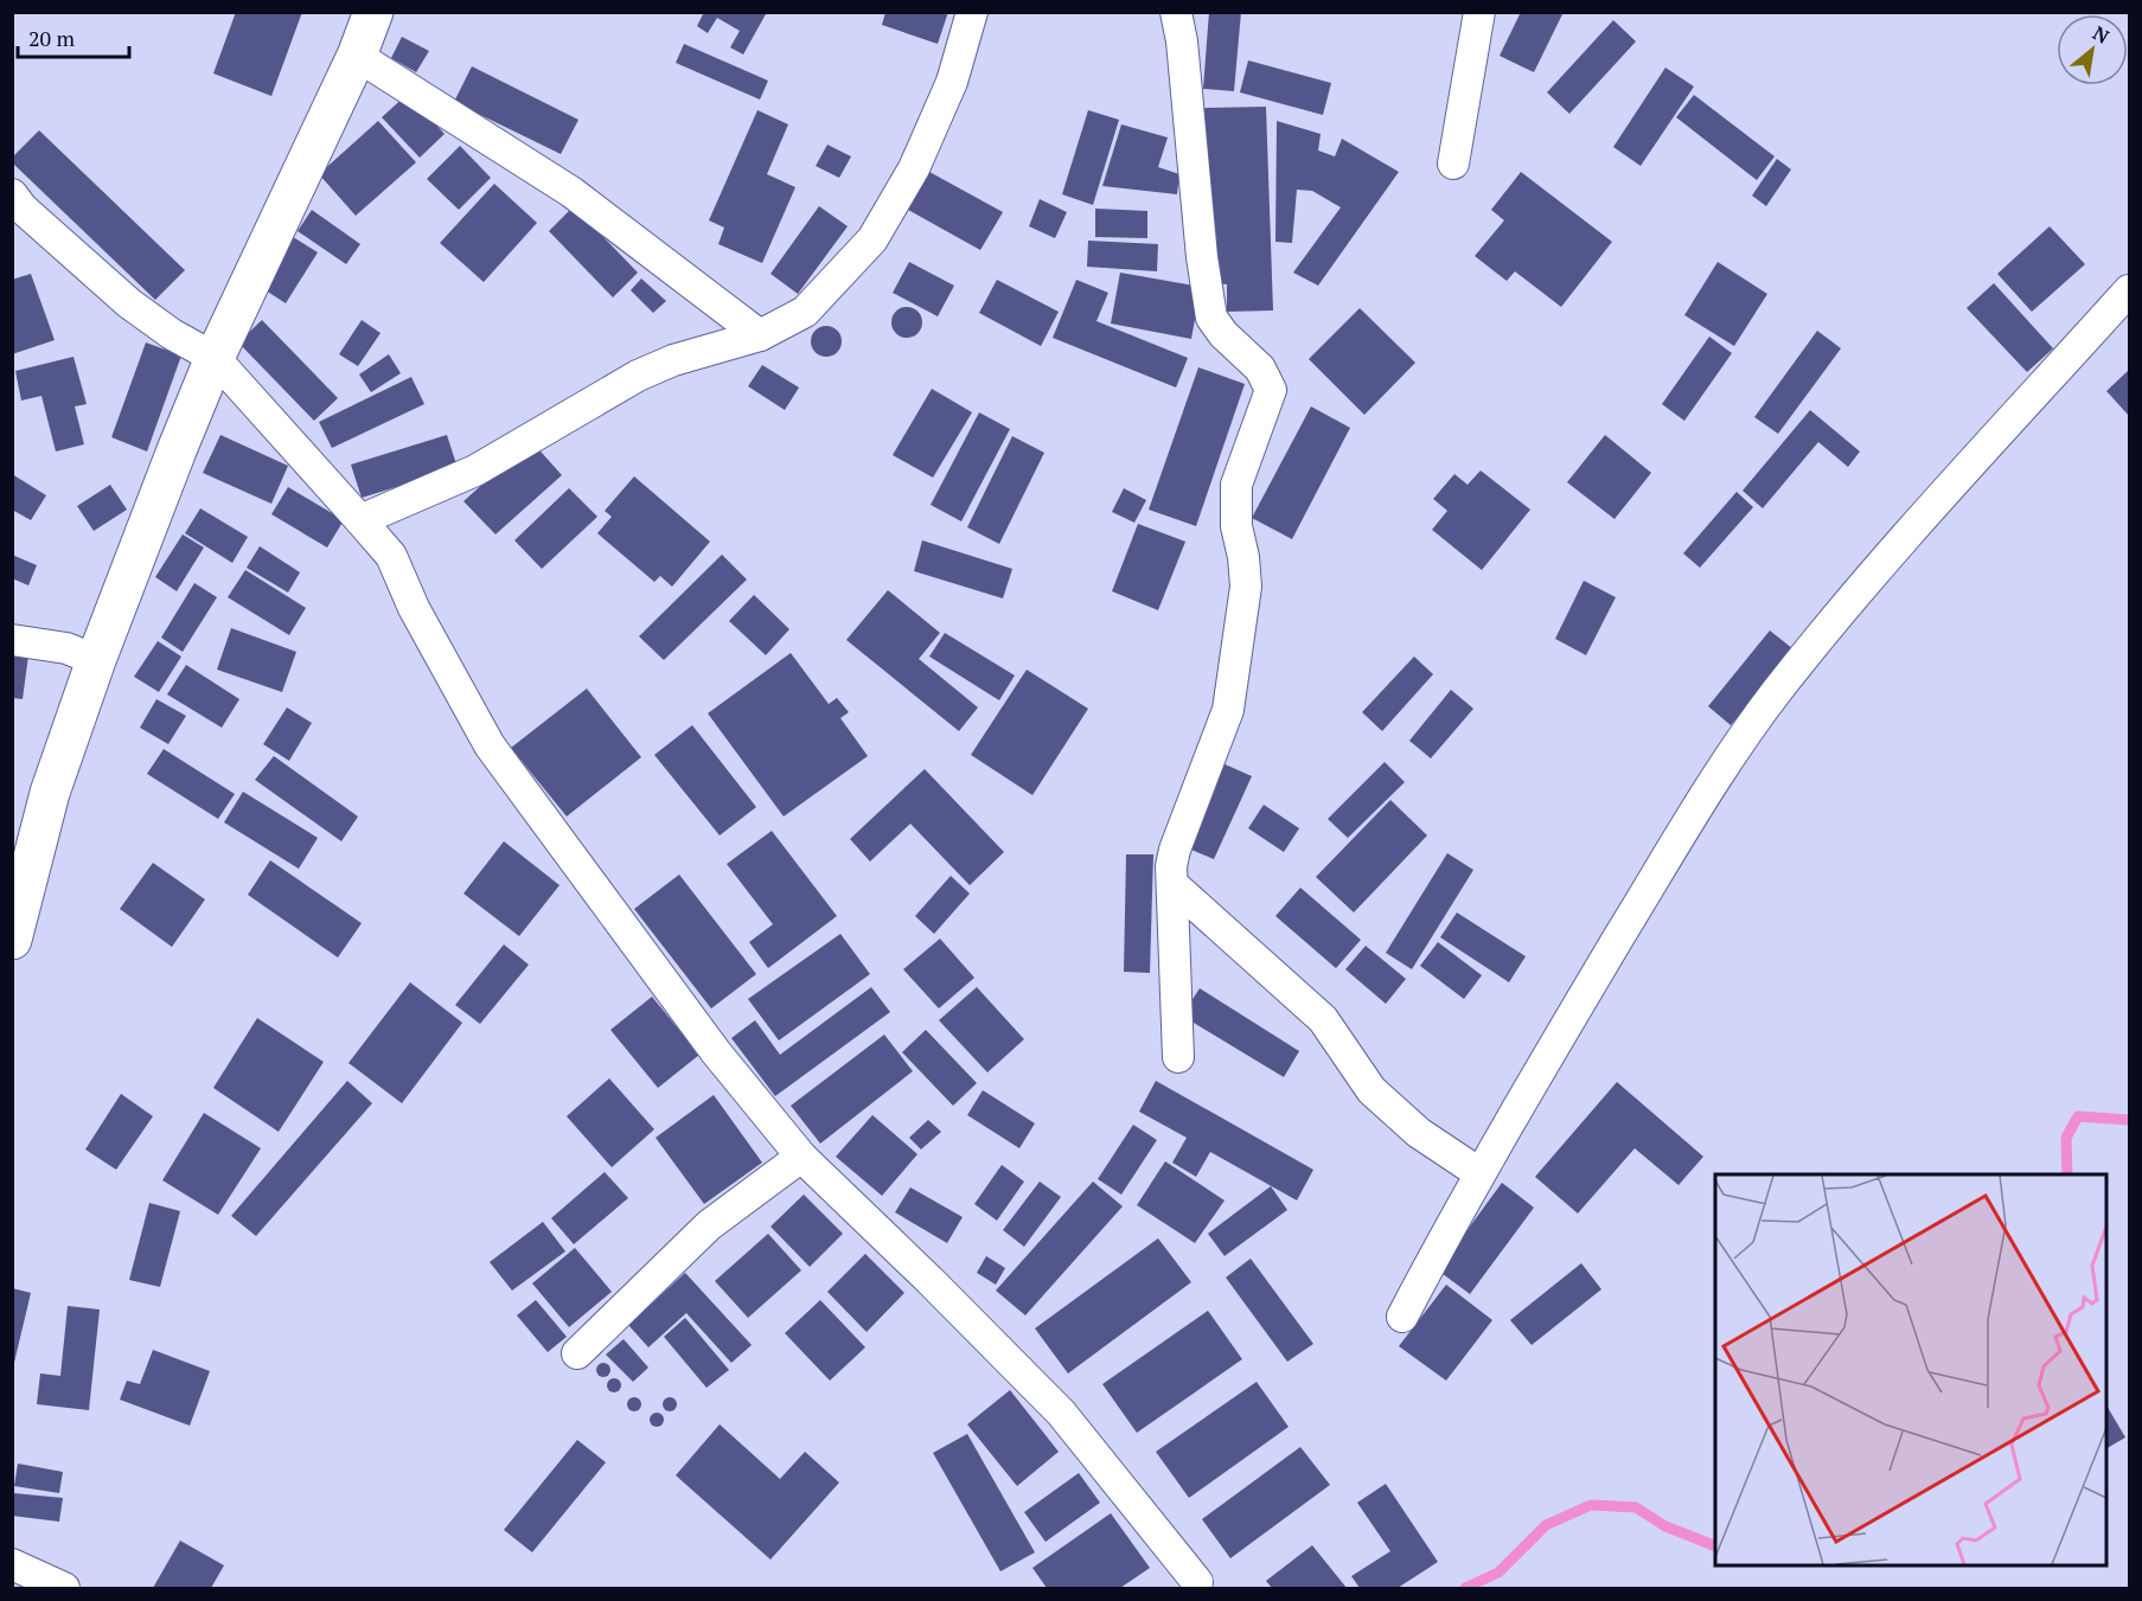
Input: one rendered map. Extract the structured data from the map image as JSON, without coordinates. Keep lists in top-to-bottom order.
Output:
{
  "scale_bar": "20 m",
  "north": "top right"
}
